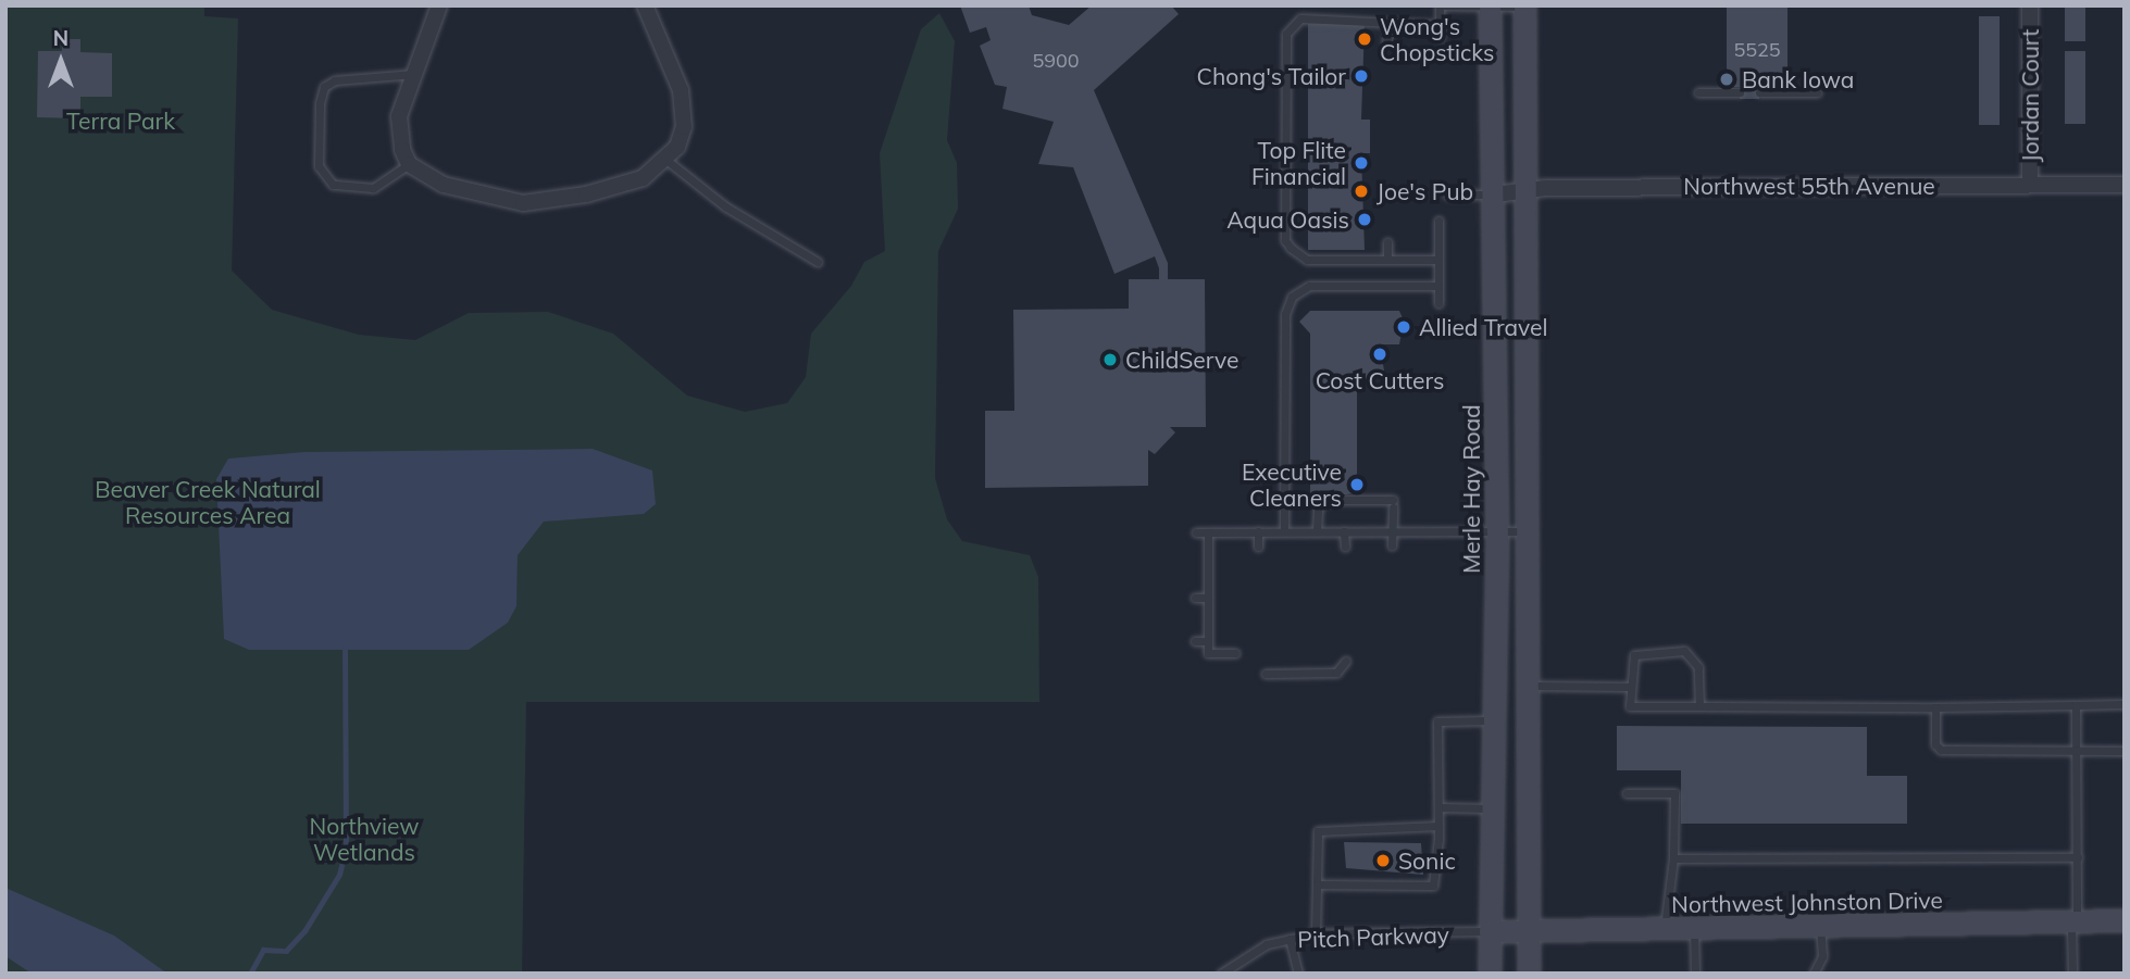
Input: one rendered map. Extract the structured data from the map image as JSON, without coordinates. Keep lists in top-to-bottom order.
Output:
{
  "streets": {
    "main road": ["Merle Hay Road", "Northwest Johnston Drive"],
    "street": ["Jordan Court", "Northwest 55th Avenue"],
    "lane": ["Pitch Parkway"]
  },
  "crossings": [
    ["Jordan Court", "Northwest 55th Avenue"],
    ["Northwest 55th Avenue", "Merle Hay Road"],
    ["Merle Hay Road", "Northwest Johnston Drive"],
    ["Merle Hay Road", "Pitch Parkway"],
    ["Northwest Johnston Drive", "Pitch Parkway"]
  ],
  "parks": ["Terra Park", "Beaver Creek Natural Resources Area", "Northview Wetlands"],
  "places": [
    "Wong's Chopsticks",
    "Chong's Tailor",
    "Bank Iowa",
    "Top Flite Financial",
    "Joe's Pub",
    "Aqua Oasis",
    "Allied Travel",
    "Cost Cutters",
    "ChildServe",
    "Executive Cleaners",
    "Sonic"
  ],
  "house_numbers": ["5525", "5900"],
  "north": "top"
}
